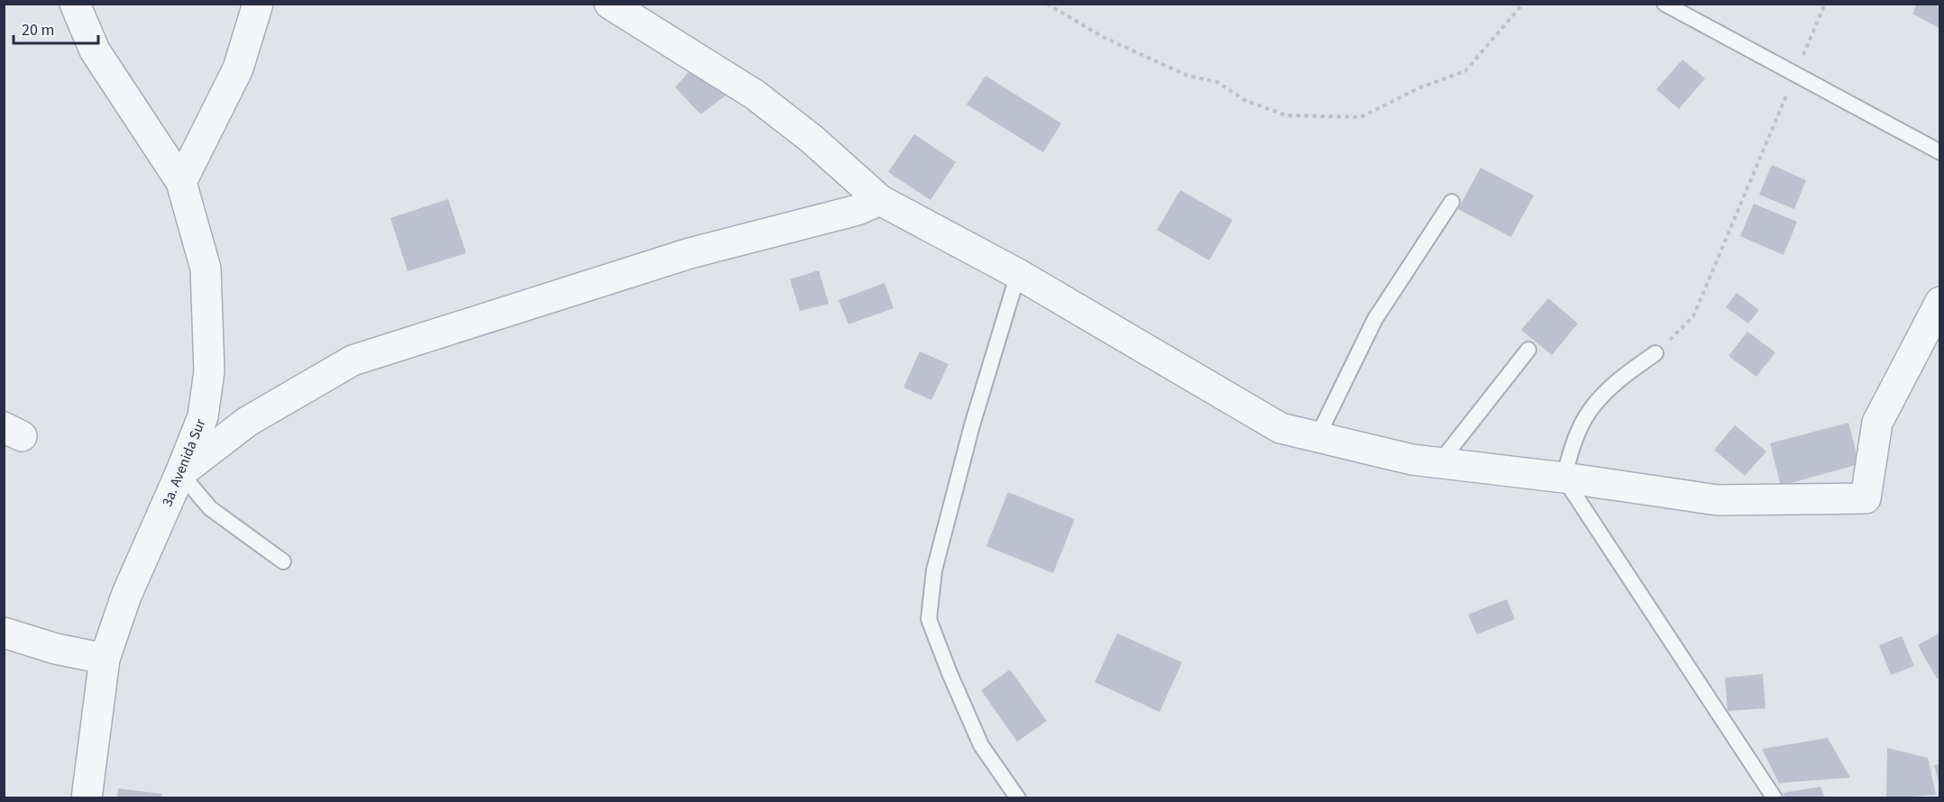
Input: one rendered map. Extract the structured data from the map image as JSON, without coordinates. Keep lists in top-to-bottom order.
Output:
{
  "streets": {
    "street": ["3a. Avenida Sur"]
  },
  "scale_bar": "20 m"
}
